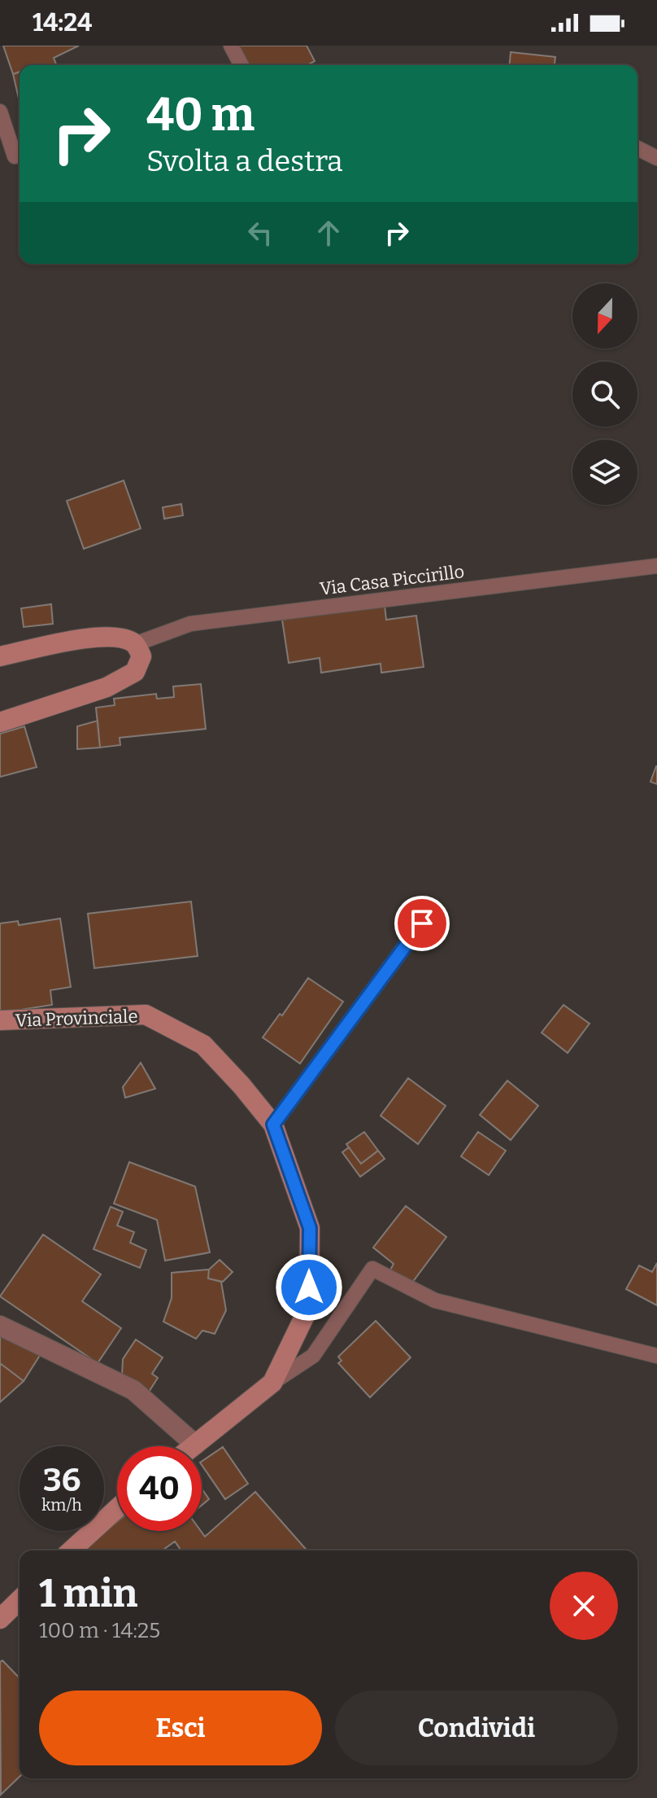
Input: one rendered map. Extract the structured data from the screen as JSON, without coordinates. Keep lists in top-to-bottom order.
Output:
{
  "streets": {
    "street": ["Via Provinciale"],
    "lane": ["Via Casa Piccirillo"]
  },
  "north": "bottom",
  "page": {
    "status": "14:24",
    "turn": ["40 m", "Svolta a destra"],
    "speed": "36 km/h",
    "limit": "40",
    "heading": ["1 min", "100 m · 14:25"],
    "buttons": ["Esci", "Condividi"]
  }
}
